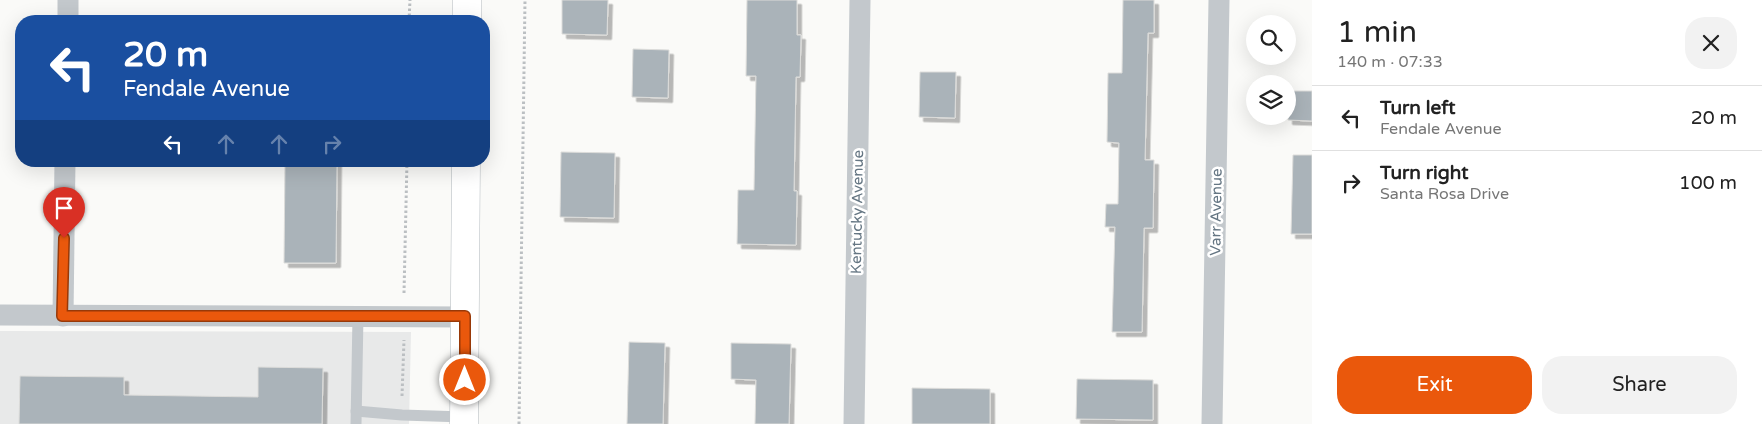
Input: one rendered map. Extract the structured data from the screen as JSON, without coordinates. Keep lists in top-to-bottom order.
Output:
{
  "streets": {
    "street": ["Kentucky Avenue", "Varr Avenue"]
  },
  "page": {
    "heading": ["1 min", "140 m · 07:33"],
    "turn": ["20 m", "Fendale Avenue"],
    "list": [
      {
        "name": "Turn left",
        "note": "Fendale Avenue",
        "value": "20 m"
      },
      {
        "name": "Turn right",
        "note": "Santa Rosa Drive",
        "value": "100 m"
      }
    ],
    "buttons": ["Exit", "Share"]
  }
}
